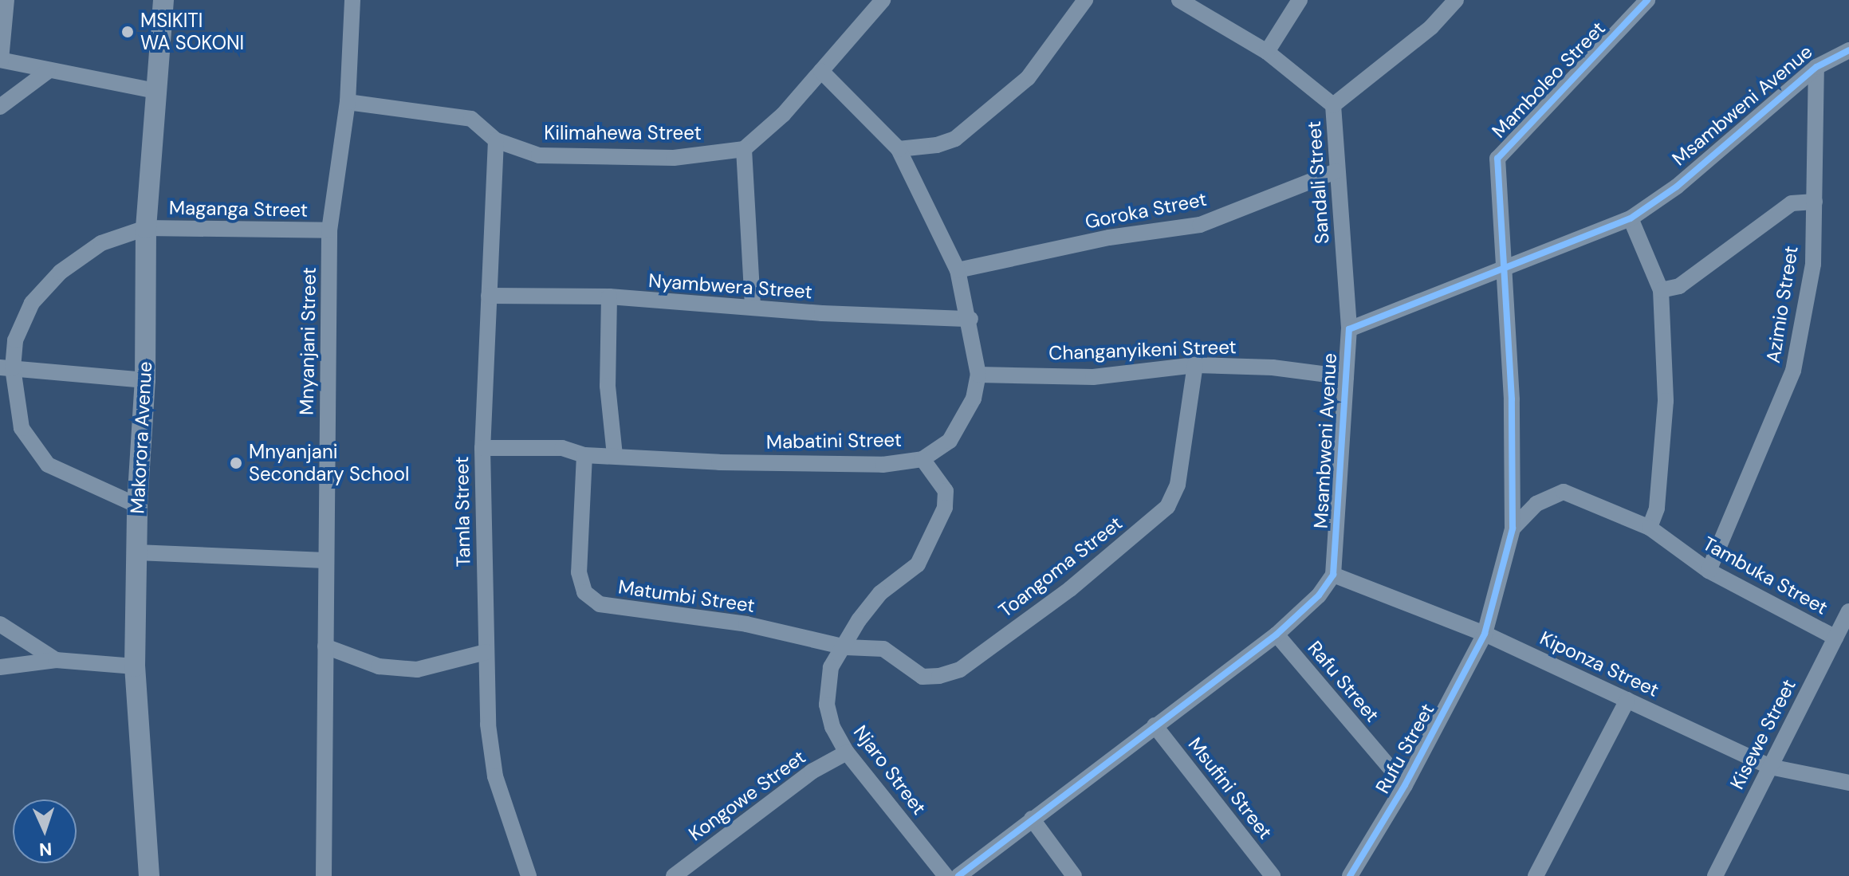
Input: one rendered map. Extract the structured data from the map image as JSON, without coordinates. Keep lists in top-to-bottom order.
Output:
{
  "streets": {
    "street": [
      "Mamboleo Street",
      "Msambweni Avenue",
      "Kilimahewa Street",
      "Sandali Street",
      "Maganga Street",
      "Goroka Street",
      "Nyambwera Street",
      "Azimio Street",
      "Mnyanjani Street",
      "Changanyikeni Street",
      "Makorora Avenue",
      "Mabatini Street",
      "Tamla Street",
      "Toangoma Street",
      "Tambuka Street",
      "Matumbi Street",
      "Kiponza Street",
      "Rafu Street",
      "Kisewe Street",
      "Rufu Street",
      "Njaro Street",
      "Msufini Street",
      "Kongowe Street"
    ]
  },
  "crossings": [
    ["Mamboleo Street", "Msambweni Avenue"],
    ["Msambweni Avenue", "Sandali Street"],
    ["Msambweni Avenue", "Azimio Street"],
    ["Msambweni Avenue", "Changanyikeni Street"],
    ["Msambweni Avenue", "Kiponza Street"],
    ["Kilimahewa Street", "Mnyanjani Street"],
    ["Kilimahewa Street", "Tamla Street"],
    ["Sandali Street", "Goroka Street"],
    ["Maganga Street", "Mnyanjani Street"],
    ["Maganga Street", "Makorora Avenue"],
    ["Goroka Street", "Mabatini Street"],
    ["Nyambwera Street", "Mabatini Street"],
    ["Nyambwera Street", "Tamla Street"],
    ["Azimio Street", "Tambuka Street"],
    ["Changanyikeni Street", "Mabatini Street"],
    ["Changanyikeni Street", "Toangoma Street"],
    ["Mabatini Street", "Tamla Street"],
    ["Mabatini Street", "Matumbi Street"],
    ["Mabatini Street", "Njaro Street"],
    ["Toangoma Street", "Matumbi Street"],
    ["Toangoma Street", "Njaro Street"],
    ["Tambuka Street", "Kisewe Street"],
    ["Tambuka Street", "Rufu Street"],
    ["Matumbi Street", "Njaro Street"],
    ["Kiponza Street", "Kisewe Street"],
    ["Kiponza Street", "Rufu Street"],
    ["Rafu Street", "Rufu Street"],
    ["Njaro Street", "Kongowe Street"]
  ],
  "places": ["MSIKITI WA SOKONI", "Mnyanjani Secondary School"],
  "north": "bottom"
}
